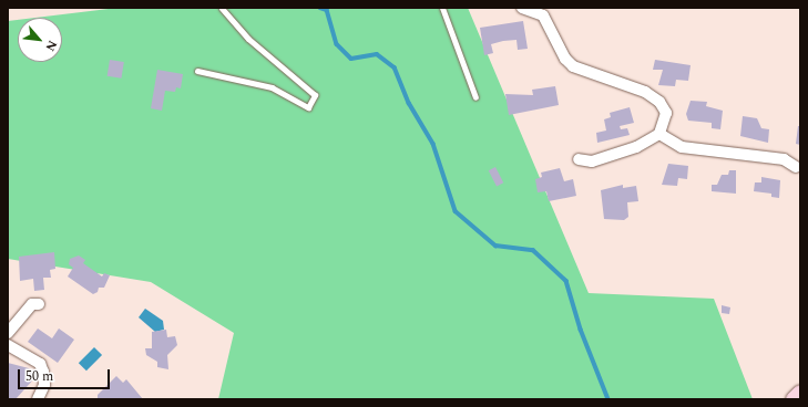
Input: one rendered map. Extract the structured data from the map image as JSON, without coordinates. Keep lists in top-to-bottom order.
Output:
{
  "scale_bar": "50 m",
  "north": "bottom right"
}
